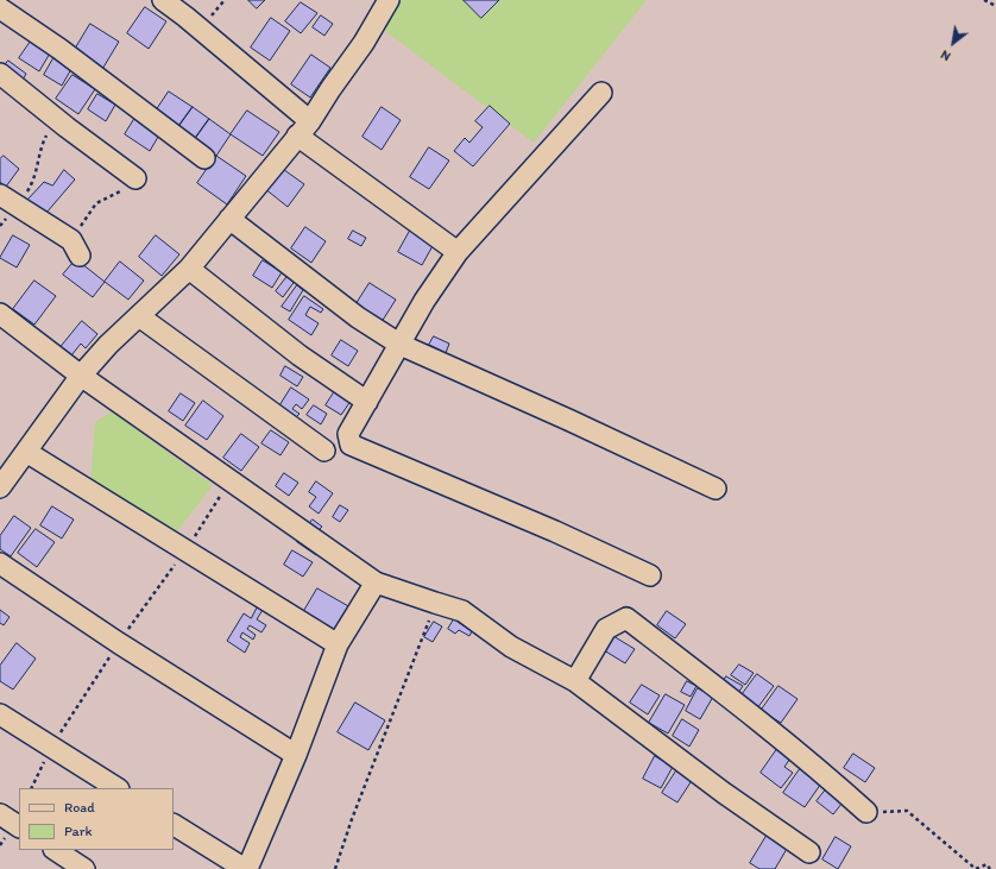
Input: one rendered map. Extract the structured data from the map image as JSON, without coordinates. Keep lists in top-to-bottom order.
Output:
{
  "legend": ["Road", "Park"],
  "north": "bottom left"
}
